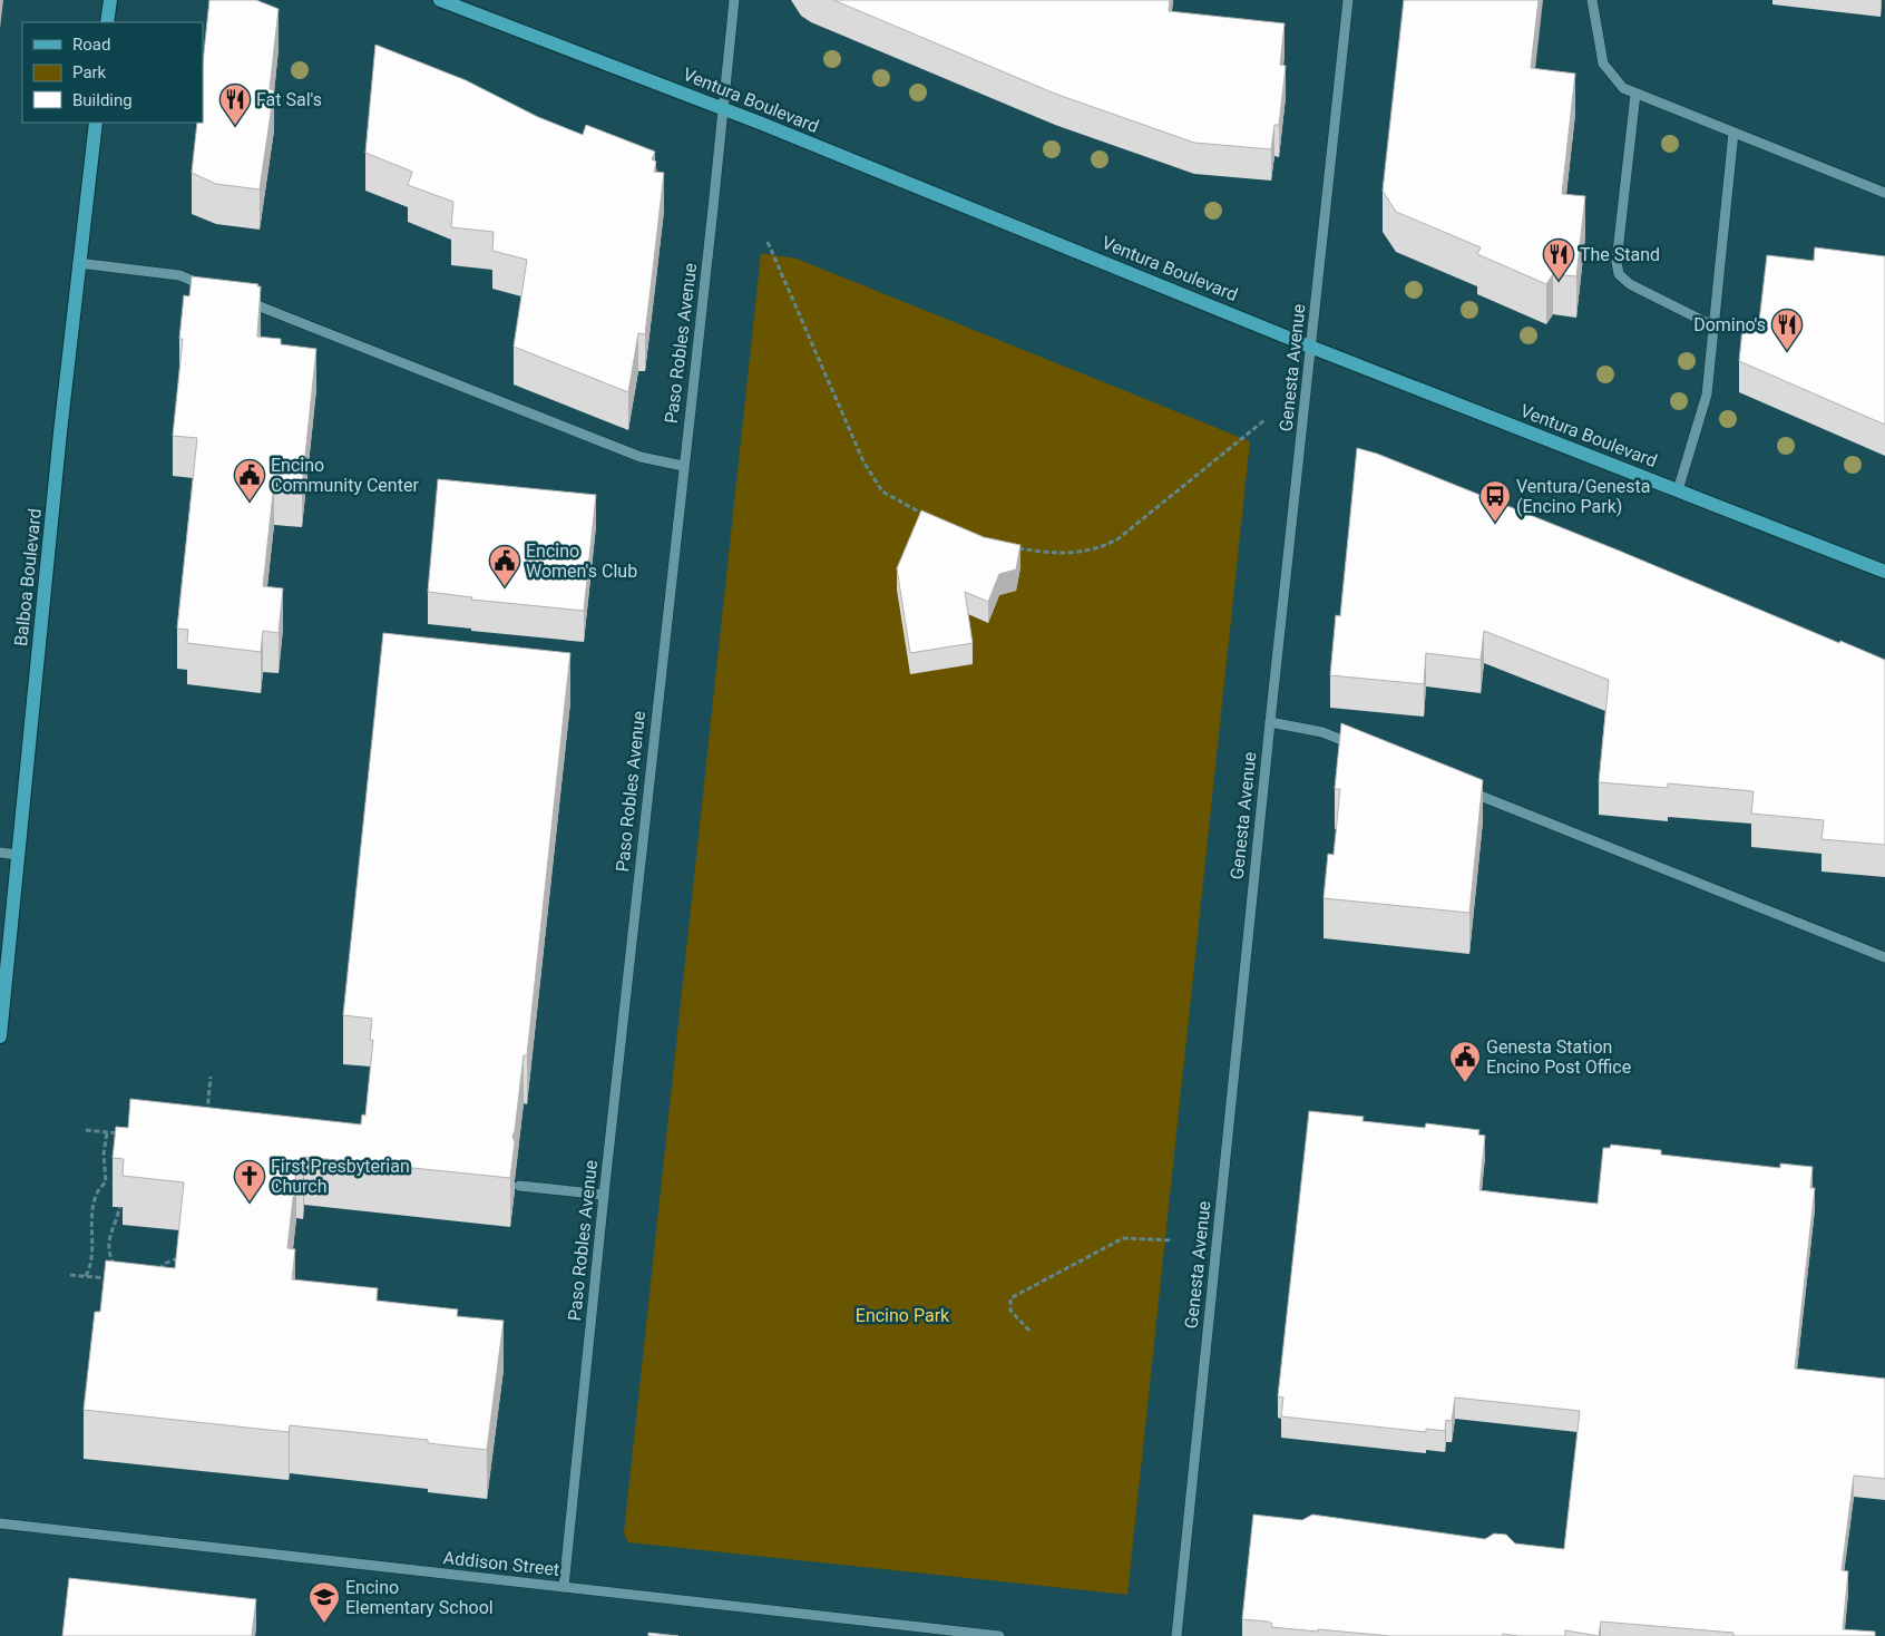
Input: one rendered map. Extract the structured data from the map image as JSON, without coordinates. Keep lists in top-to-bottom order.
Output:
{
  "streets": {
    "main road": ["Ventura Boulevard", "Balboa Boulevard"],
    "street": ["Paso Robles Avenue", "Genesta Avenue", "Addison Street"]
  },
  "crossings": [
    ["Ventura Boulevard", "Paso Robles Avenue"],
    ["Ventura Boulevard", "Genesta Avenue"],
    ["Paso Robles Avenue", "Addison Street"]
  ],
  "parks": ["Encino Park"],
  "places": {
    "restaurant": ["Fat Sal's", "The Stand", "Domino's"],
    "public building": ["Encino Community Center", "Encino Women's Club", "Genesta Station Encino Post Office"],
    "bus stop": ["Ventura/Genesta (Encino Park)"],
    "church": ["First Presbyterian Church"],
    "school or university": ["Encino Elementary School"]
  },
  "legend": ["Road", "Park", "Building"]
}
